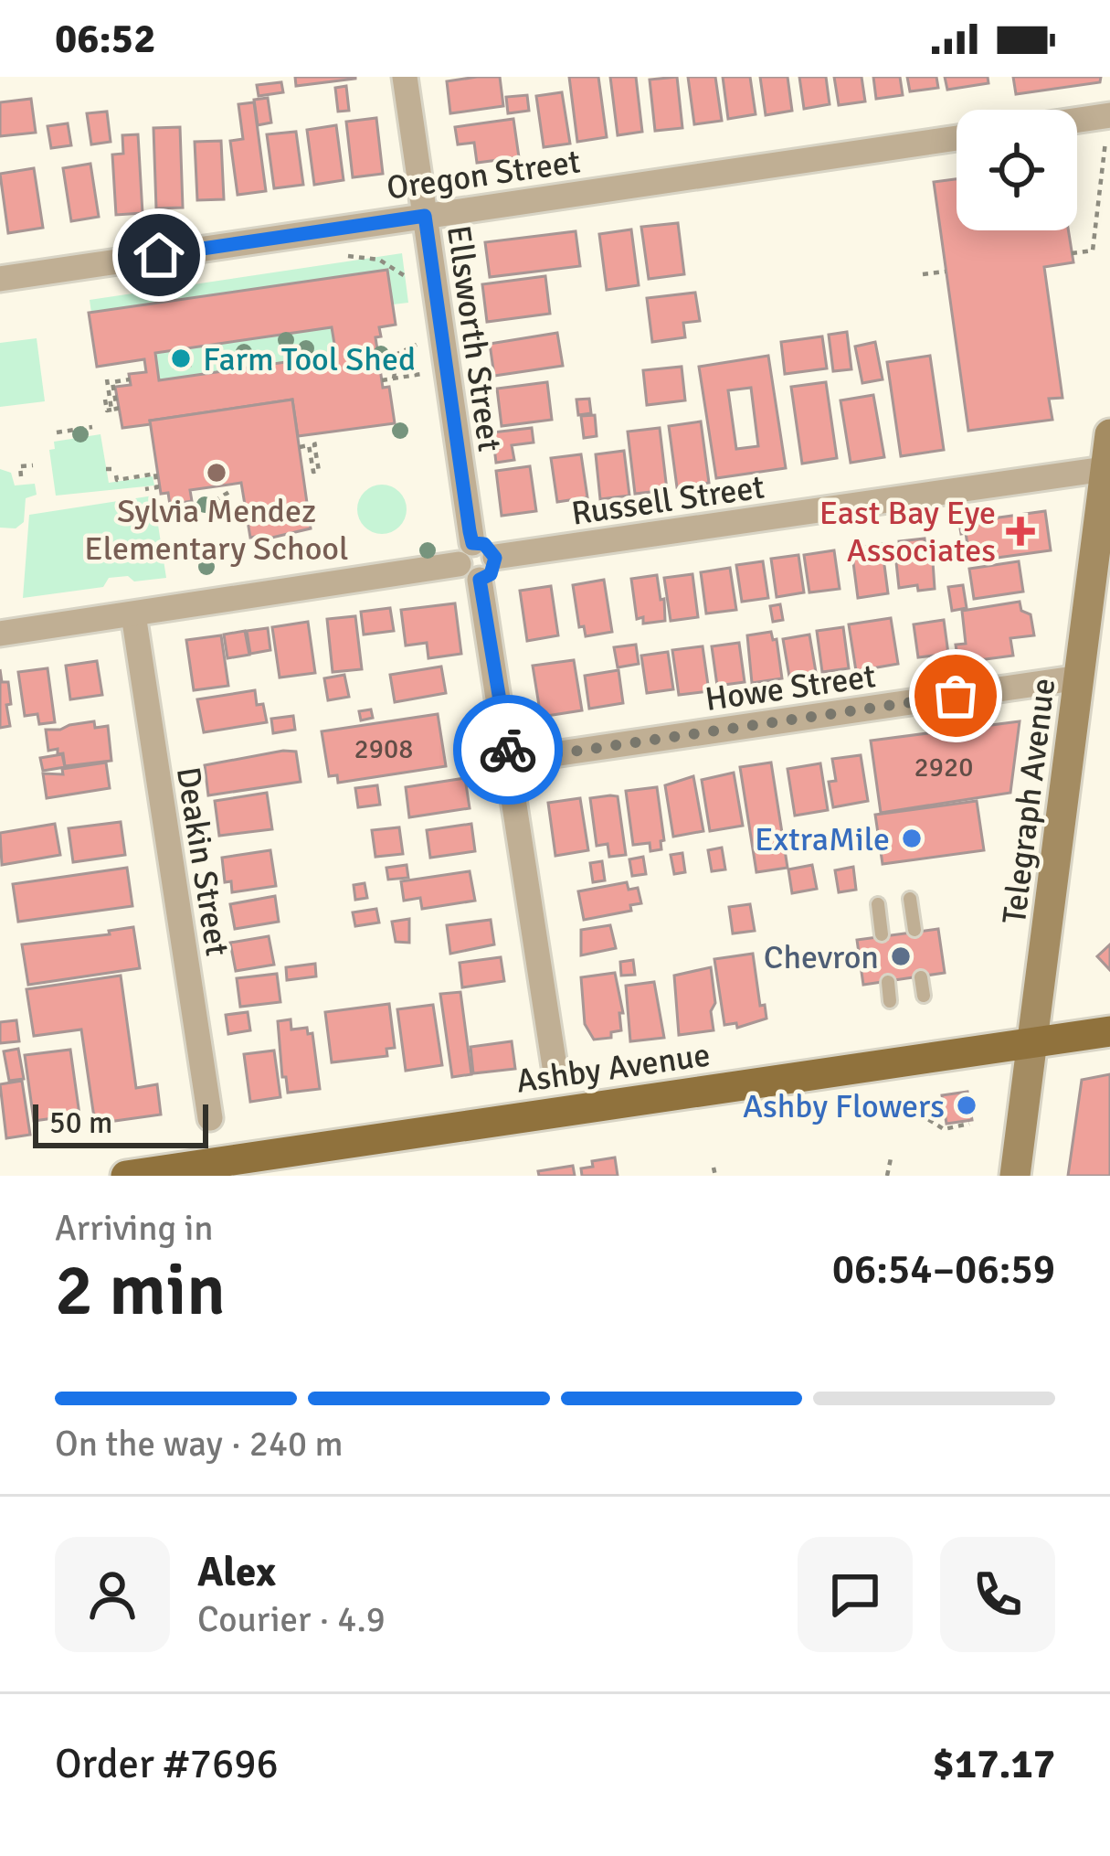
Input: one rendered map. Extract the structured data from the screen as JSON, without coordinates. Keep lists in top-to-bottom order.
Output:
{
  "streets": {
    "main road": ["Telegraph Avenue", "Ashby Avenue"],
    "street": [
      "Oregon Street",
      "Ellsworth Street",
      "Russell Street",
      "Howe Street",
      "Deakin Street"
    ]
  },
  "crossings": [
    ["Oregon Street", "Ellsworth Street"],
    ["Ellsworth Street", "Russell Street"],
    ["Ellsworth Street", "Howe Street"],
    ["Russell Street", "Telegraph Avenue"],
    ["Howe Street", "Telegraph Avenue"],
    ["Telegraph Avenue", "Ashby Avenue"]
  ],
  "places": {
    "other": [
      "Farm Tool Shed",
      "Sylvia Mendez Elementary School",
      "ExtraMile",
      "Chevron",
      "Ashby Flowers"
    ],
    "health": ["East Bay Eye Associates"]
  },
  "house_numbers": ["2908", "2920"],
  "scale_bar": "50 m",
  "page": {
    "status": "06:52",
    "scale": "50 m",
    "heading": ["2 min", "Arriving in", "06:54–06:59"],
    "panel": [
      "Alex",
      "Courier · 4.9",
      "Order #7696",
      "$17.17"
    ],
    "bar": "On the way · 240 m"
  }
}
